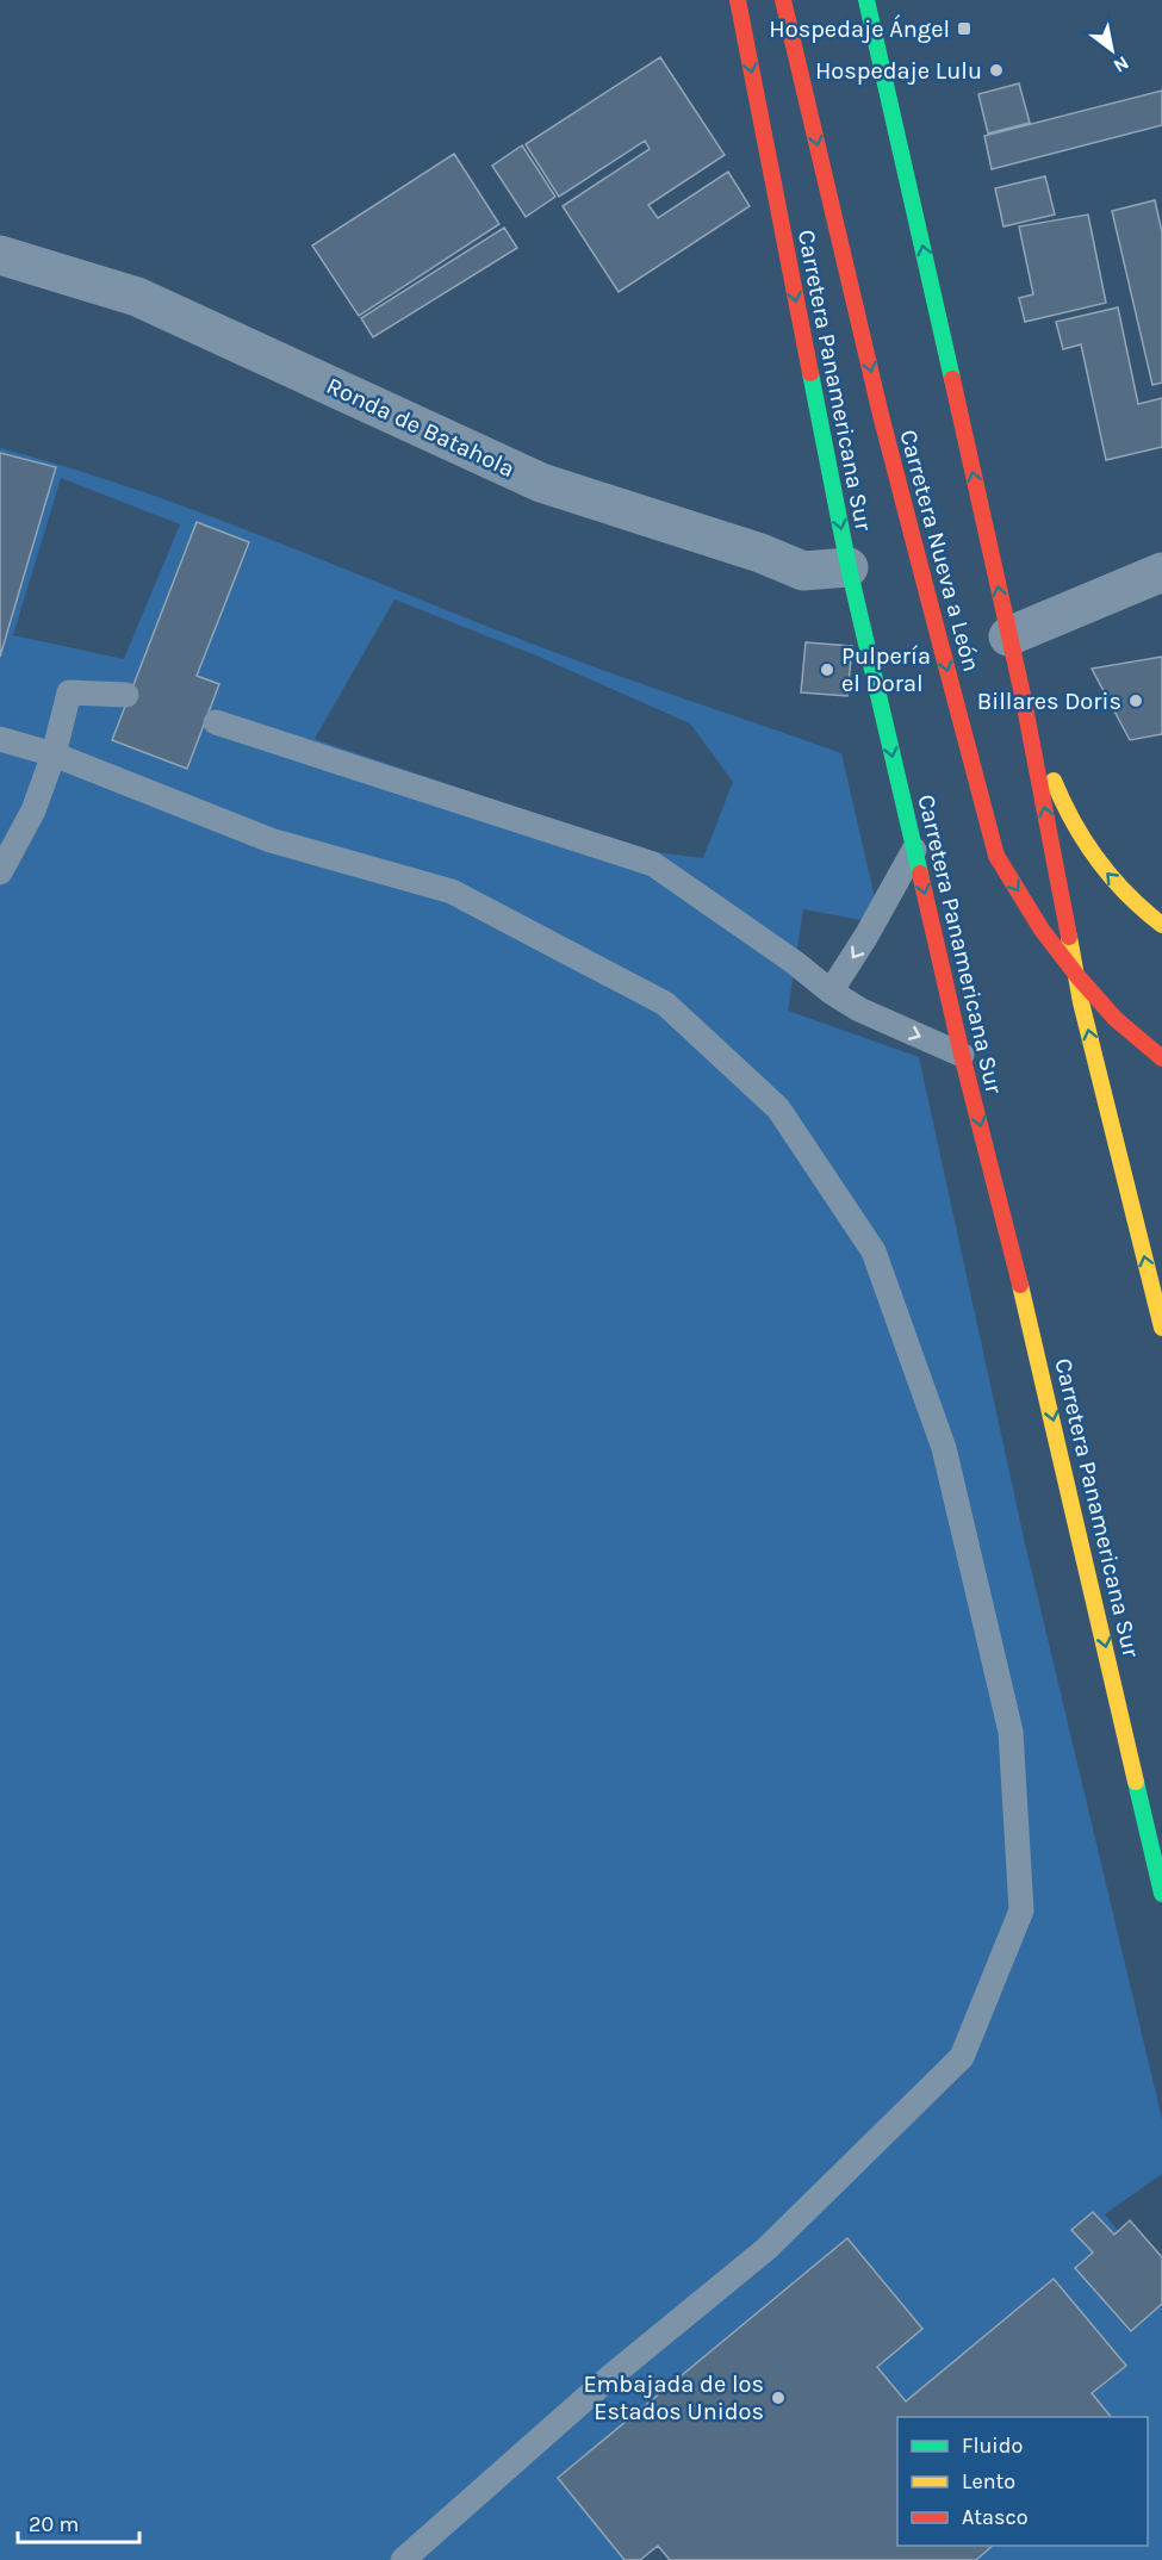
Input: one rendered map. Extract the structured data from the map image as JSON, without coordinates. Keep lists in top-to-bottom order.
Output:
{
  "streets": {
    "highway": ["Carretera Panamericana Sur", "Carretera Nueva a León"],
    "street": ["Ronda de Batahola"]
  },
  "crossings": [
    ["Carretera Panamericana Sur", "Ronda de Batahola"]
  ],
  "places": {
    "transit": ["Hospedaje Ángel"],
    "other": [
      "Hospedaje Lulu",
      "Pulpería el Doral",
      "Billares Doris",
      "Embajada de los Estados Unidos"
    ]
  },
  "legend": ["Fluido", "Lento", "Atasco"],
  "scale_bar": "20 m",
  "north": "bottom right"
}
